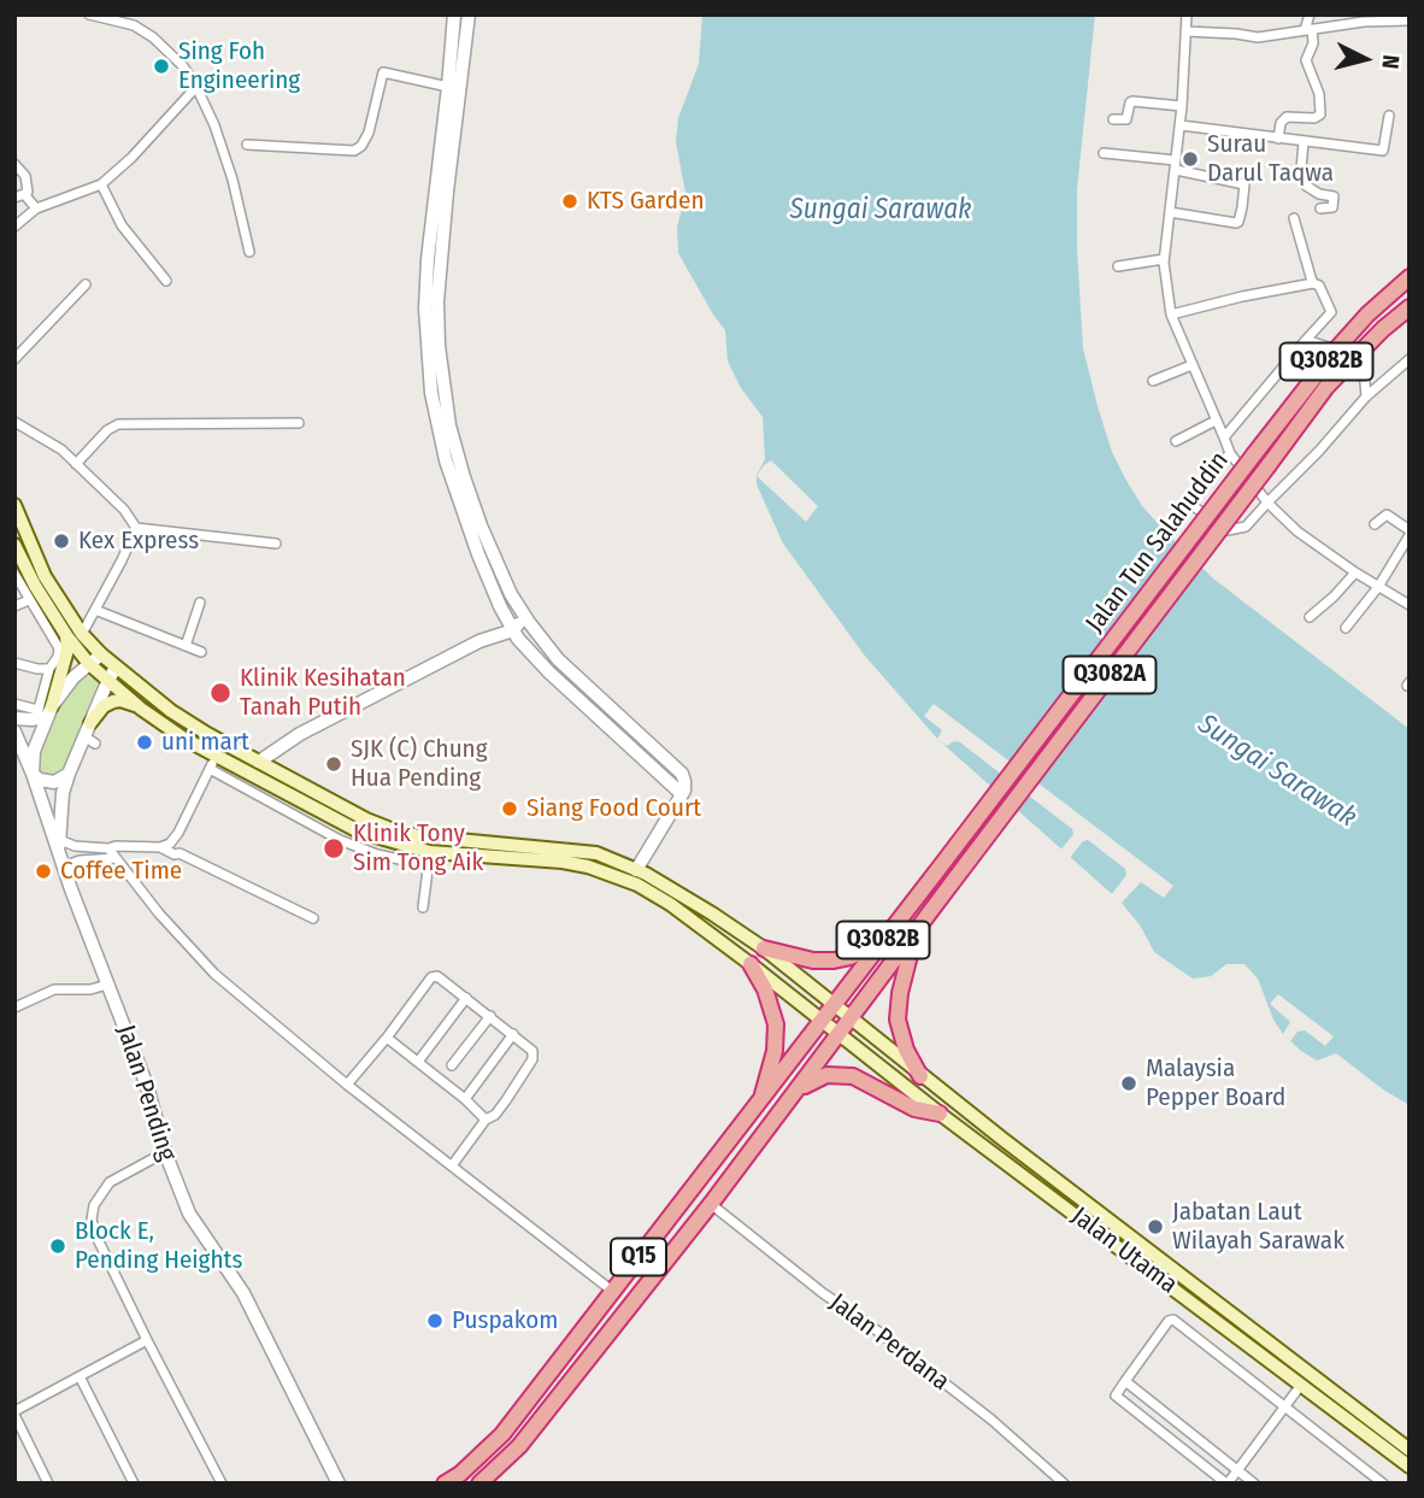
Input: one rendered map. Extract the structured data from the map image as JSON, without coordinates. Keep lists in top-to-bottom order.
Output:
{
  "streets": {
    "highway": [
      "Q3082B",
      "Jalan Tun Salahuddin",
      "Q3082A",
      "Q15"
    ],
    "main road": ["Jalan Utama"],
    "street": ["Jalan Pending", "Jalan Perdana"]
  },
  "crossings": [
    ["Jalan Tun Salahuddin", "Jalan Utama"],
    ["Jalan Tun Salahuddin", "Q15"],
    ["Jalan Pending", "Jalan Utama"],
    ["Jalan Utama", "Q15"],
    ["Q15", "Jalan Perdana"]
  ],
  "water": ["Sungai Sarawak"],
  "places": [
    "Sing Foh Engineering",
    "Surau Darul Taqwa",
    "KTS Garden",
    "Kex Express",
    "Klinik Kesihatan Tanah Putih",
    "uni mart",
    "SJK (C) Chung Hua Pending",
    "Siang Food Court",
    "Klinik Tony Sim Tong Aik",
    "Coffee Time",
    "Malaysia Pepper Board",
    "Jabatan Laut Wilayah Sarawak",
    "Block E, Pending Heights",
    "Puspakom"
  ],
  "north": "right"
}
